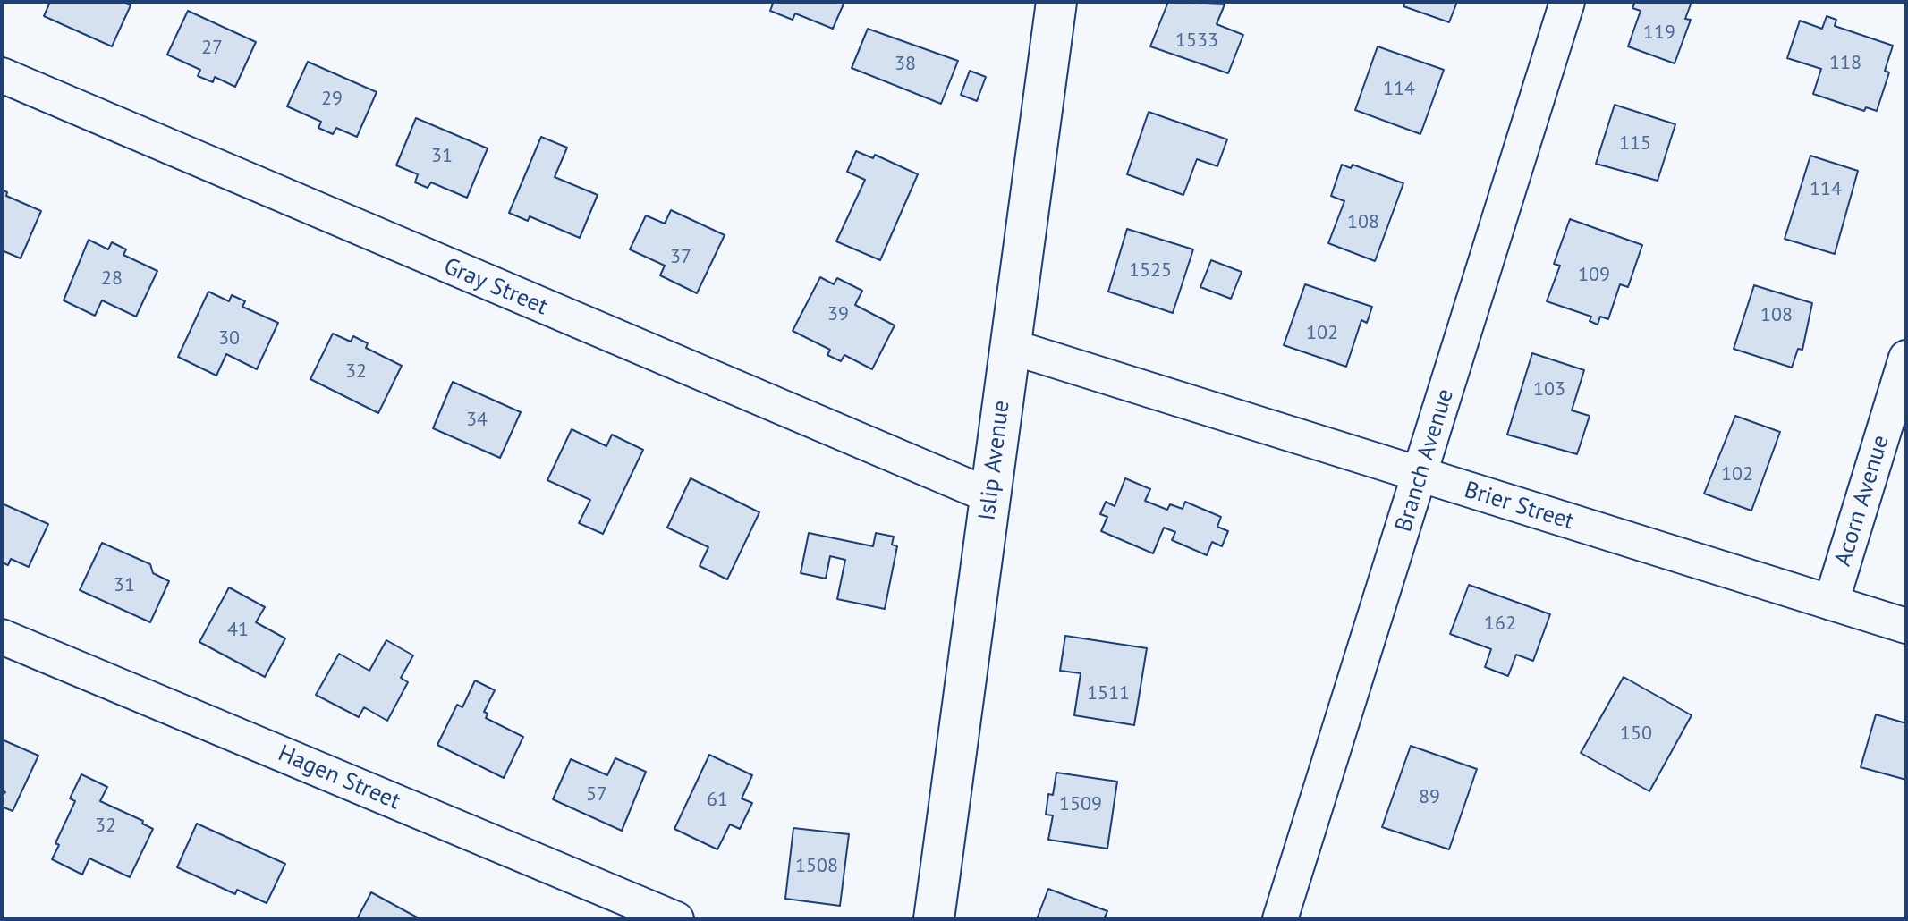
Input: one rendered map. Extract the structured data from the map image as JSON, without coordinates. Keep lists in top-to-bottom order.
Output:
{
  "streets": {
    "main road": ["Islip Avenue"],
    "street": [
      "Gray Street",
      "Branch Avenue",
      "Acorn Avenue",
      "Brier Street",
      "Hagen Street"
    ]
  },
  "crossings": [
    ["Gray Street", "Islip Avenue"],
    ["Islip Avenue", "Brier Street"],
    ["Branch Avenue", "Brier Street"],
    ["Acorn Avenue", "Brier Street"]
  ],
  "house_numbers": [
    "119",
    "1533",
    "27",
    "118",
    "38",
    "114",
    "29",
    "115",
    "31",
    "114",
    "108",
    "37",
    "1525",
    "109",
    "28",
    "39",
    "108",
    "102",
    "30",
    "32",
    "103",
    "34",
    "102",
    "31",
    "162",
    "41",
    "1511",
    "150",
    "57",
    "89",
    "61",
    "1509",
    "32",
    "1508"
  ]
}
